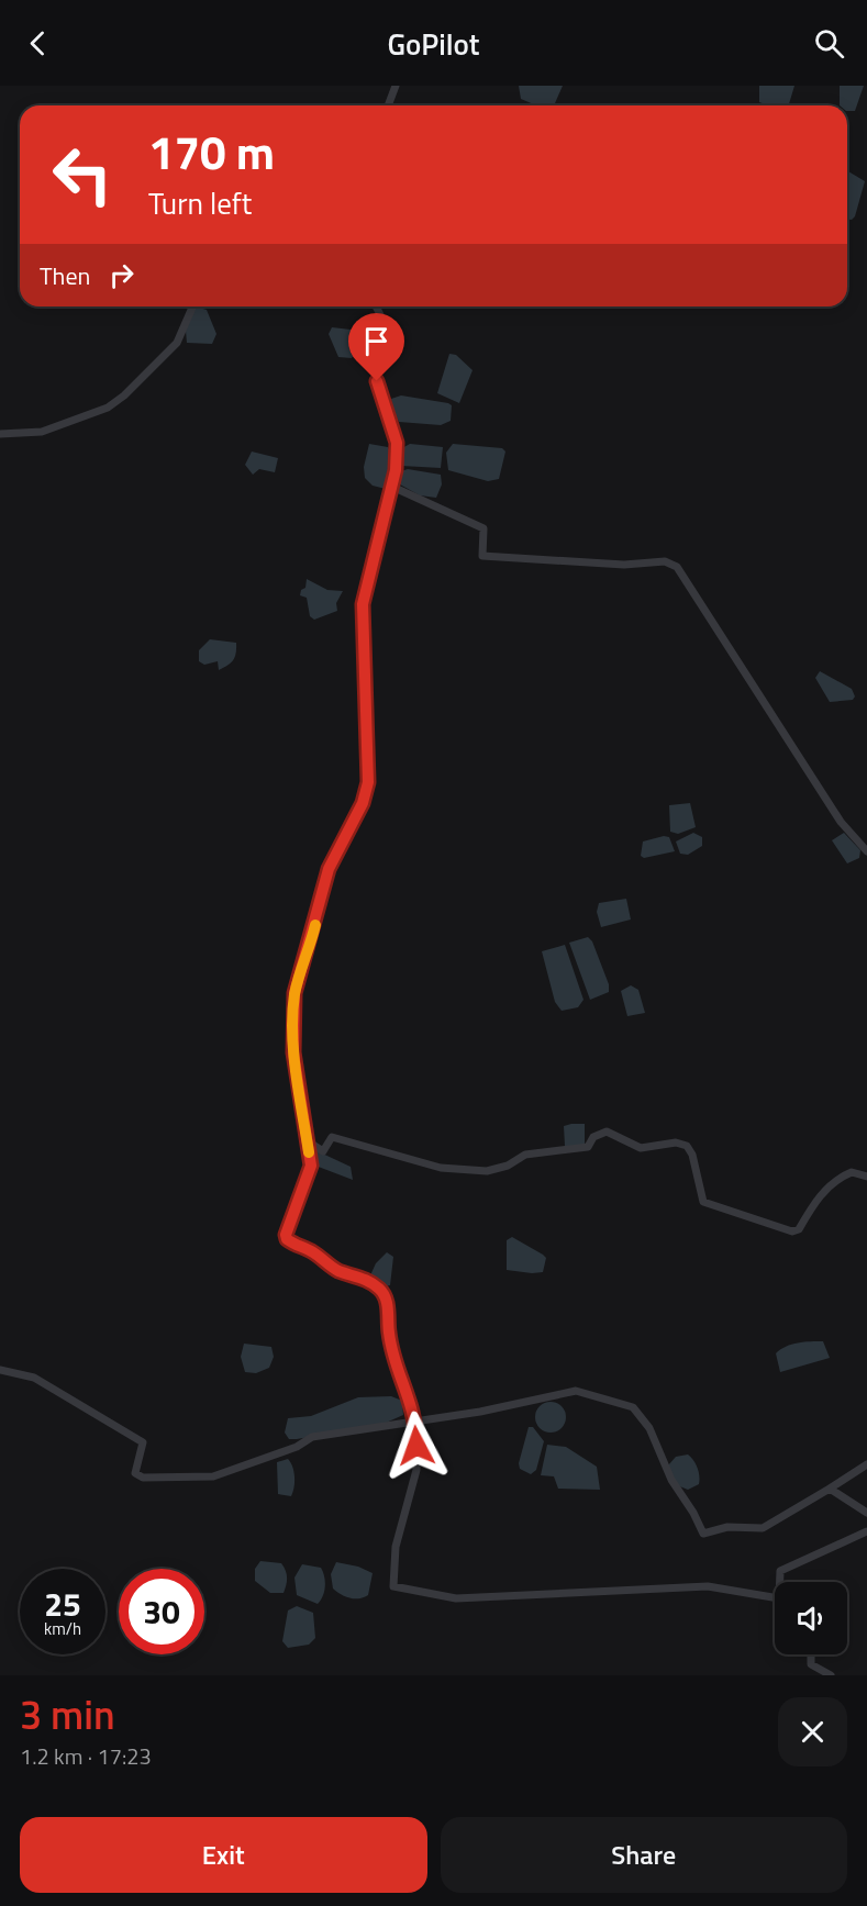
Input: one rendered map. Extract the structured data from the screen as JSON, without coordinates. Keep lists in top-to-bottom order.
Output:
{
  "page": {
    "header": "GoPilot",
    "turn": ["170 m", "Turn left"],
    "then": "Then",
    "speed": "25 km/h",
    "limit": "30",
    "heading": ["3 min", "1.2 km · 17:23"],
    "buttons": ["Exit", "Share"]
  }
}
